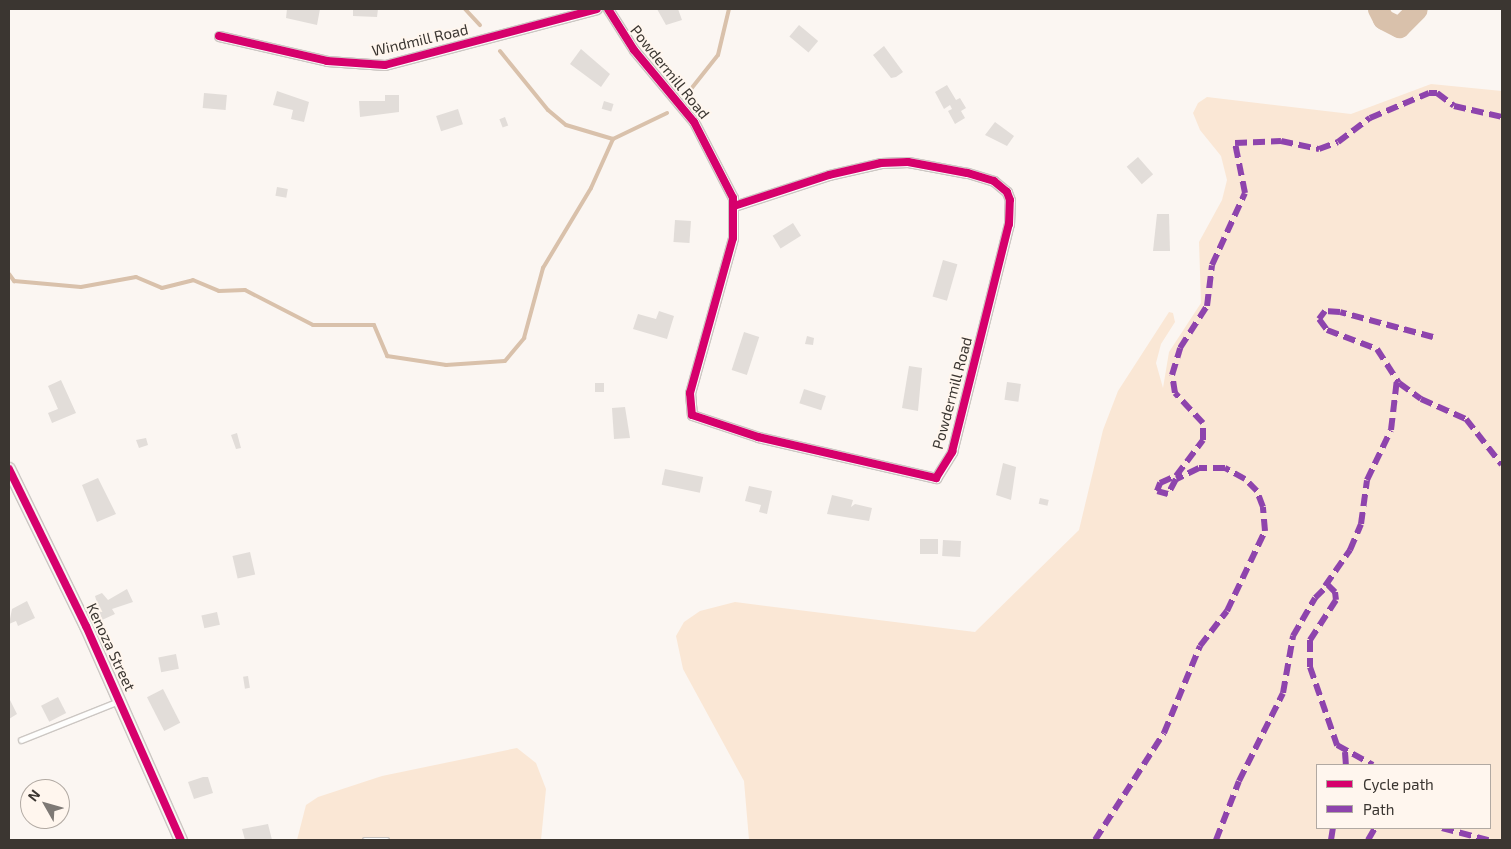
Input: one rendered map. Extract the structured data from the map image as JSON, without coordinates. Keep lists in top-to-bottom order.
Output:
{
  "streets": {
    "street": ["Windmill Road", "Powdermill Road", "Kenoza Street"]
  },
  "legend": ["Cycle path", "Path"],
  "north": "top left"
}
